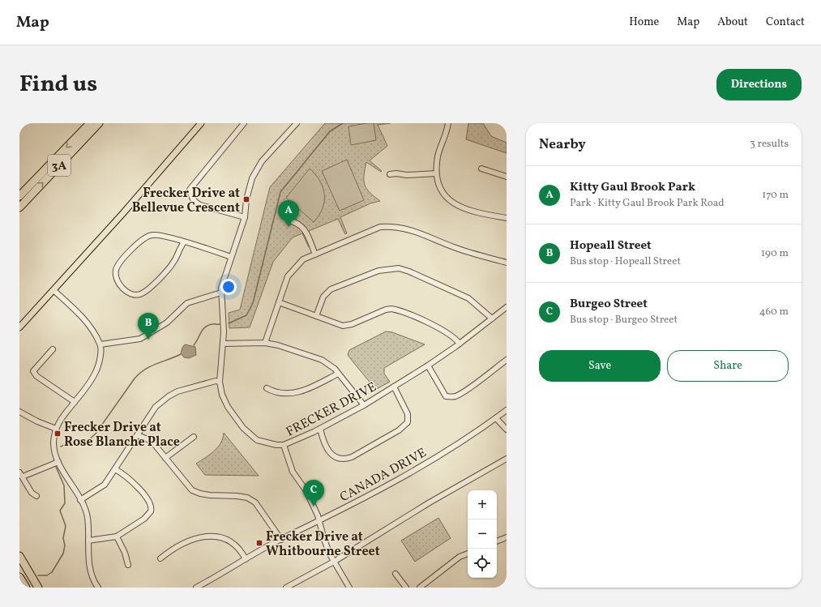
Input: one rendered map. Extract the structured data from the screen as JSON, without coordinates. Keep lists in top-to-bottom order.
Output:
{
  "streets": {
    "highway": ["3A"],
    "street": ["FRECKER DRIVE", "CANADA DRIVE"]
  },
  "places": {
    "transit": ["Frecker Drive at Bellevue Crescent", "Frecker Drive at Rose Blanche Place", "Frecker Drive at Whitbourne Street"]
  },
  "page": {
    "header": "Map",
    "nav": [
      "Home",
      "Map",
      "About",
      "Contact"
    ],
    "title": "Find us",
    "buttons": [
      "Directions",
      ["Save", "Share"]
    ],
    "heading": ["Nearby", "3 results"],
    "list": [
      {
        "mark": "A",
        "name": "Kitty Gaul Brook Park",
        "note": "Park · Kitty Gaul Brook Park Road",
        "value": "170 m"
      },
      {
        "mark": "B",
        "name": "Hopeall Street",
        "note": "Bus stop · Hopeall Street",
        "value": "190 m"
      },
      {
        "mark": "C",
        "name": "Burgeo Street",
        "note": "Bus stop · Burgeo Street",
        "value": "460 m"
      }
    ],
    "pins": ["A", "B", "C"],
    "map_buttons": ["+", "−"]
  }
}
